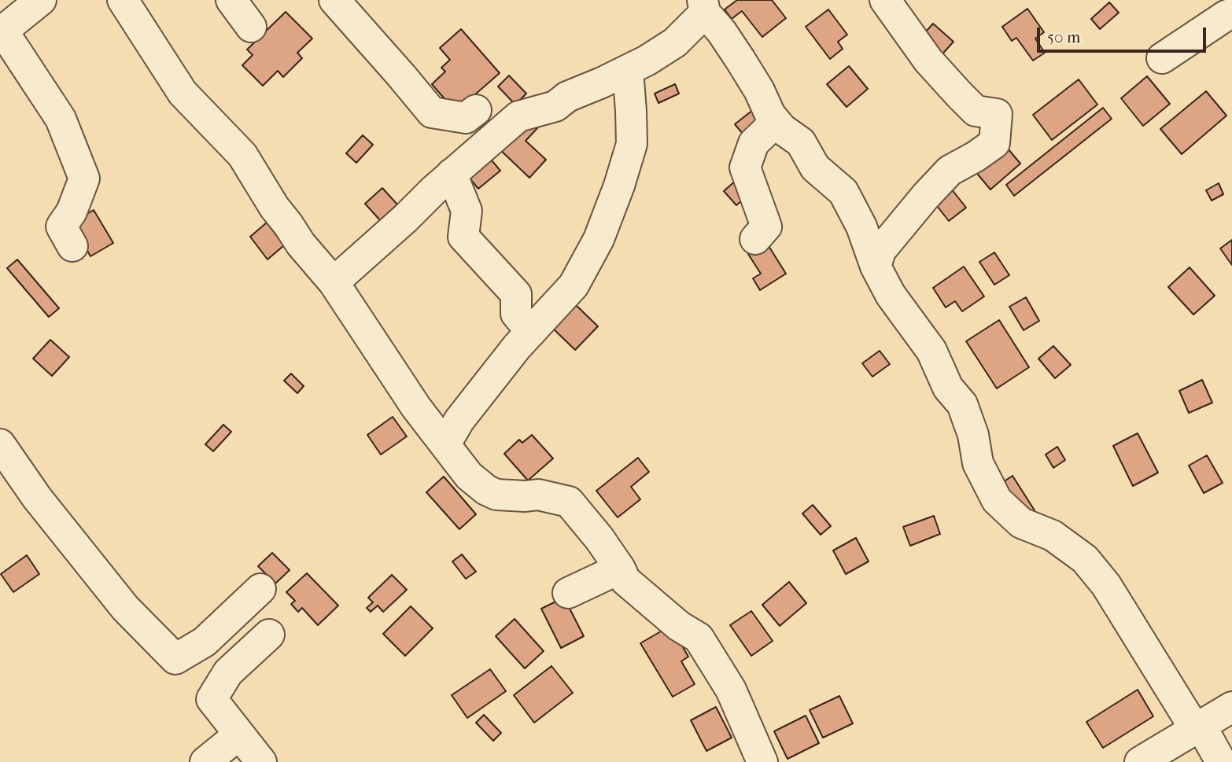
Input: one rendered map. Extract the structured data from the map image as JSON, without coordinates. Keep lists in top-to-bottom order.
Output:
{
  "scale_bar": "50 m"
}
